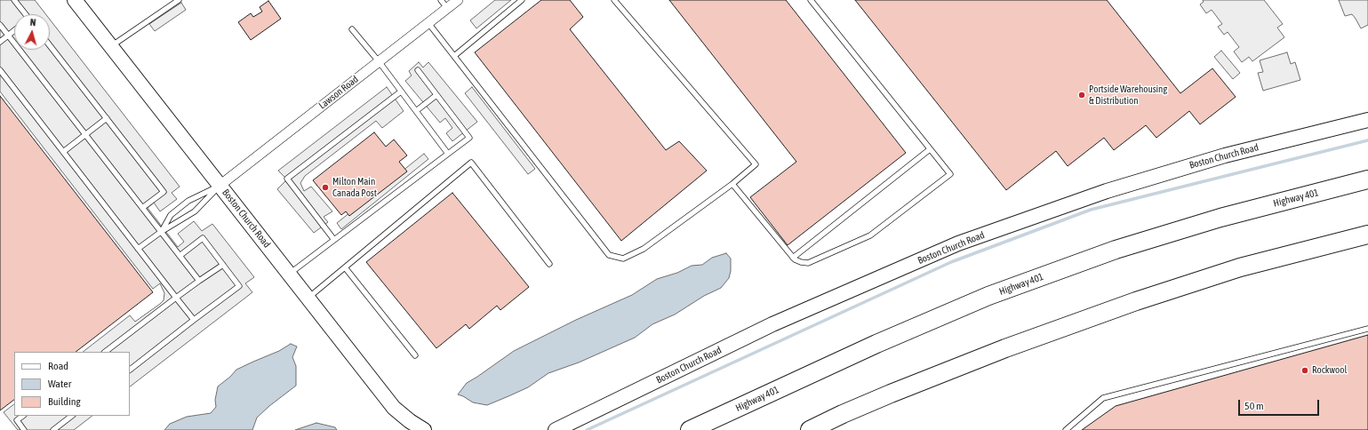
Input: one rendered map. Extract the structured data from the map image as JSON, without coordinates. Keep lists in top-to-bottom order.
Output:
{
  "streets": {
    "highway": ["Highway 401"],
    "street": ["Lawson Road", "Boston Church Road"]
  },
  "crossings": [
    ["Lawson Road", "Boston Church Road"]
  ],
  "places": ["Portside Warehousing & Distribution", "Milton Main Canada Post", "Rockwool"],
  "legend": ["Road", "Water", "Building"],
  "scale_bar": "50 m",
  "north": "top"
}
